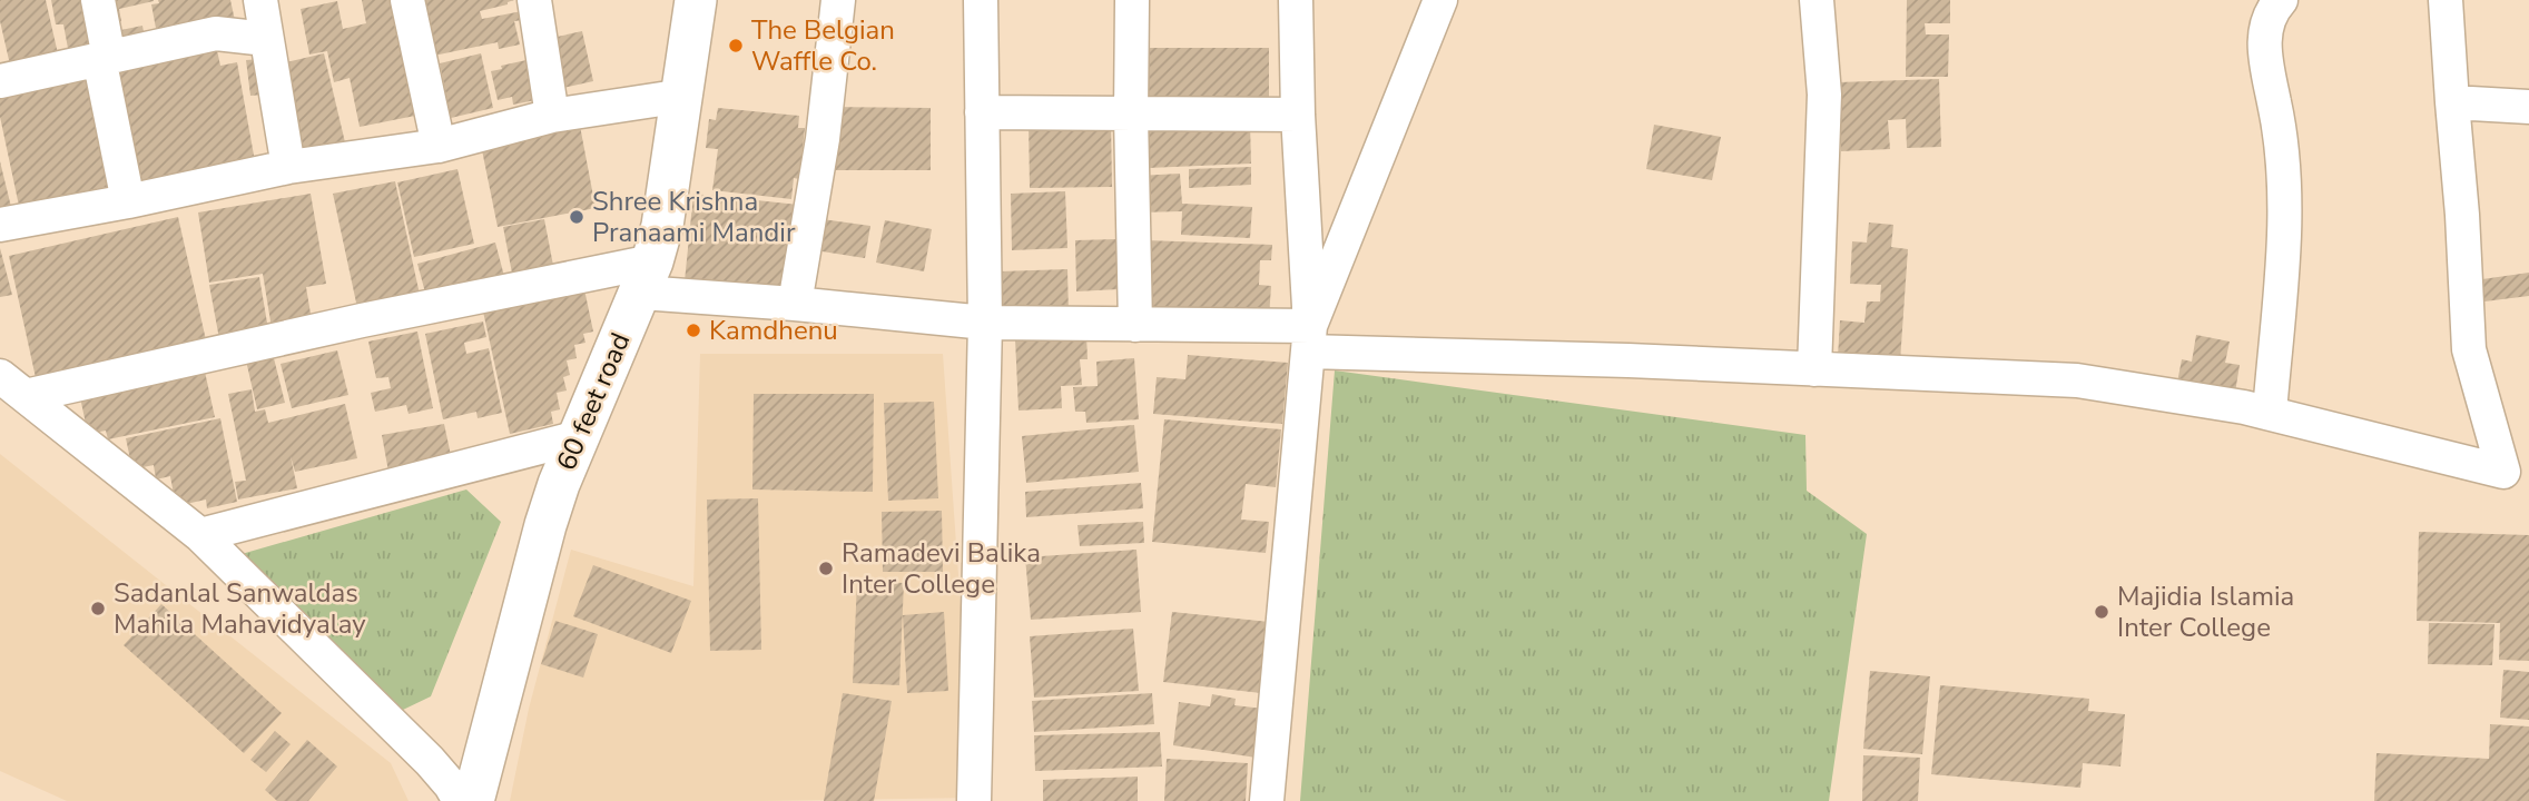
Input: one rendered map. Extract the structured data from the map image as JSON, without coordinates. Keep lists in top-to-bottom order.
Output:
{
  "streets": {
    "street": ["60 feet road"]
  },
  "places": [
    "The Belgian Waffle Co.",
    "Shree Krishna Pranaami Mandir",
    "Kamdhenu",
    "Ramadevi Balika Inter College",
    "Sadanlal Sanwaldas Mahila Mahavidyalay",
    "Majidia Islamia Inter College"
  ]
}
